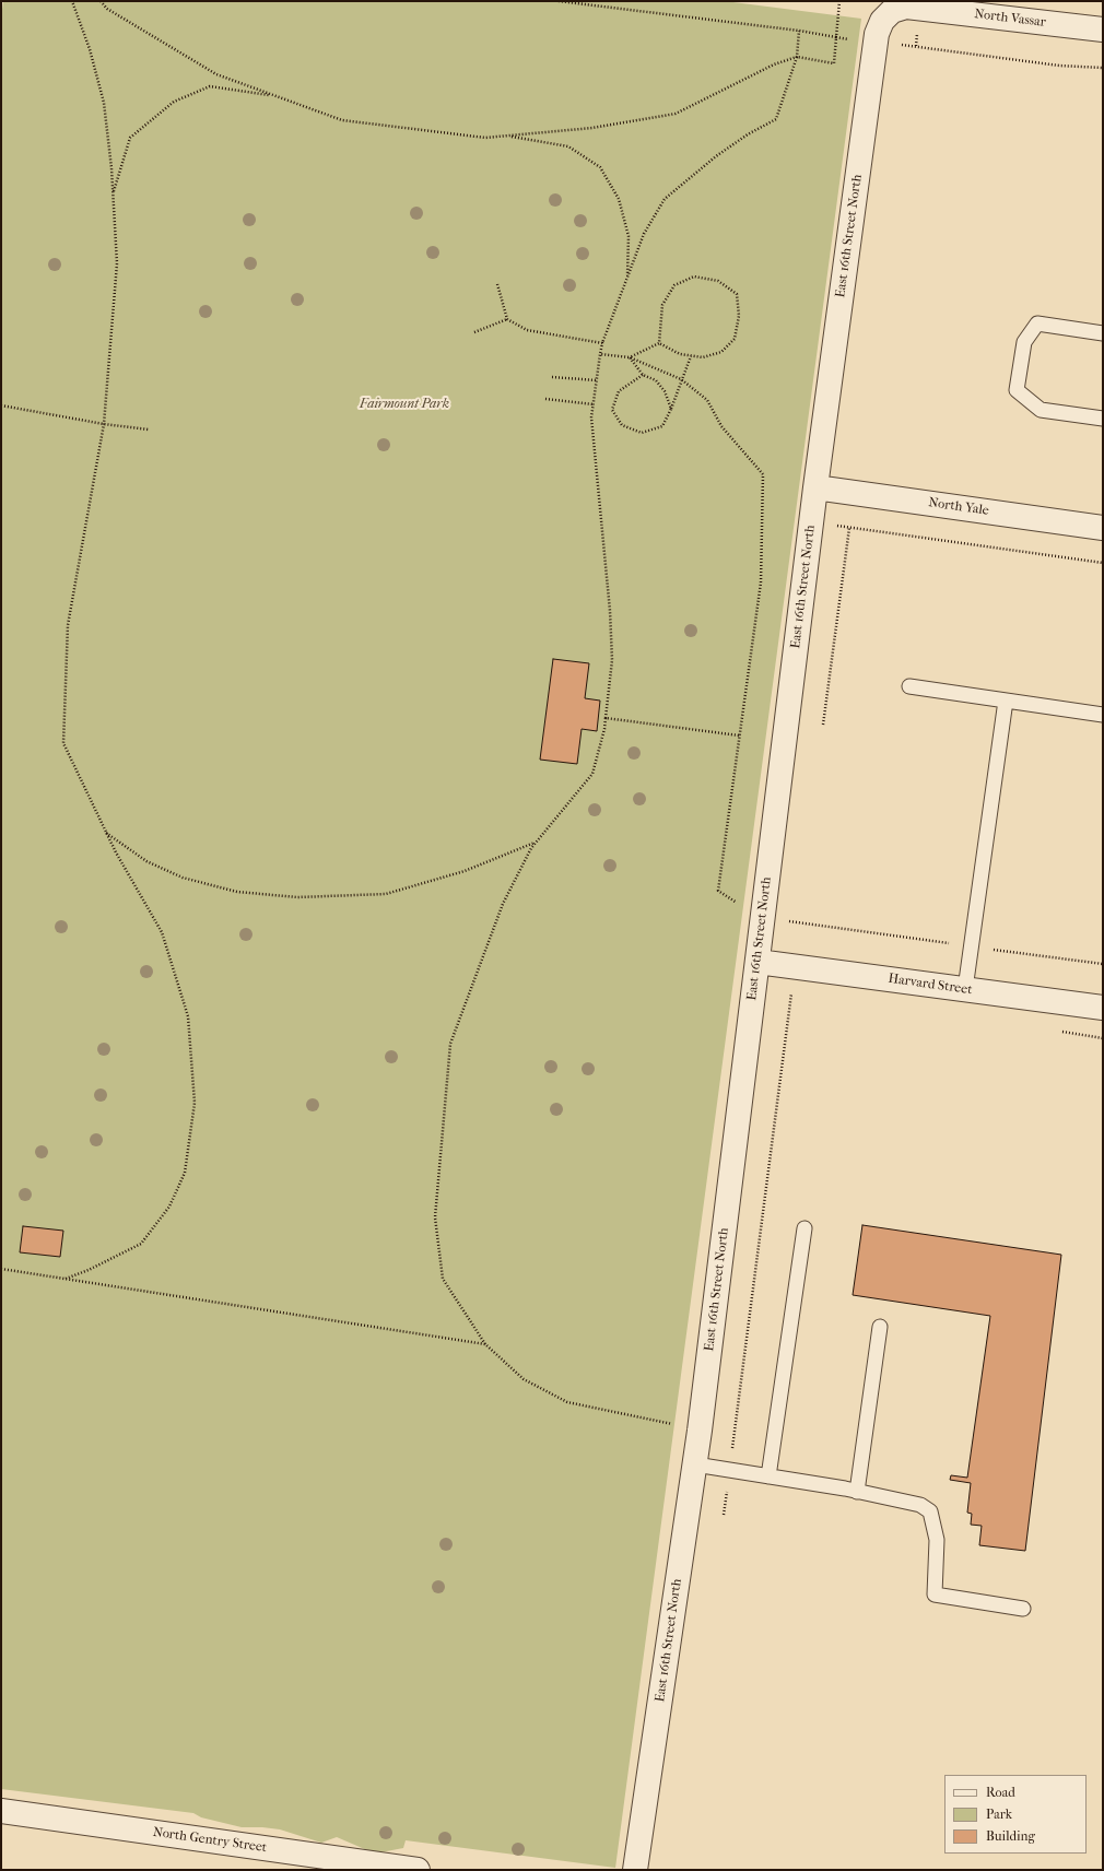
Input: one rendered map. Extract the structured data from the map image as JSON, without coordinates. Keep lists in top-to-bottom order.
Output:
{
  "streets": {
    "street": [
      "North Vassar",
      "East 16th Street North",
      "North Yale",
      "Harvard Street",
      "North Gentry Street"
    ]
  },
  "crossings": [
    ["North Vassar", "East 16th Street North"],
    ["East 16th Street North", "North Yale"],
    ["East 16th Street North", "Harvard Street"]
  ],
  "parks": ["Fairmount Park"],
  "legend": ["Road", "Park", "Building"]
}
